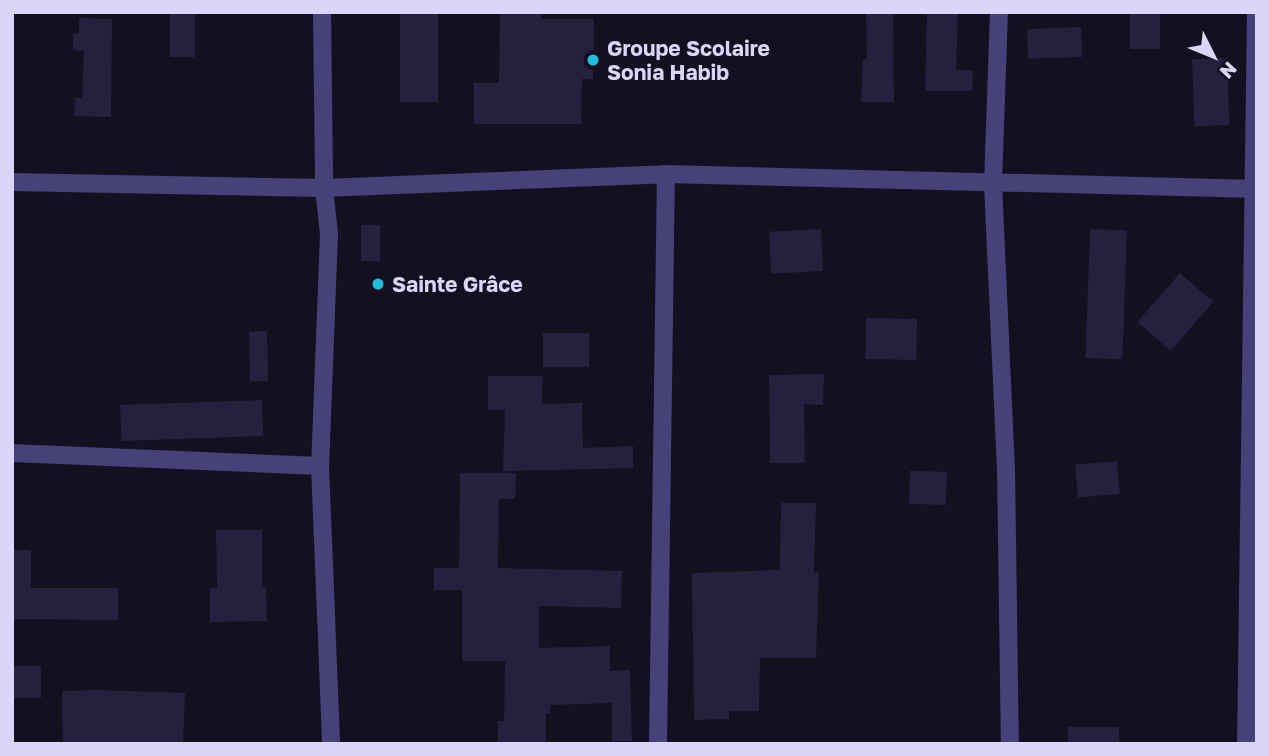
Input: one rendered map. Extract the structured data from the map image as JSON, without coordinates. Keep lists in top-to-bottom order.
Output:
{
  "places": ["Groupe Scolaire Sonia Habib", "Sainte Grâce"],
  "north": "bottom right"
}
